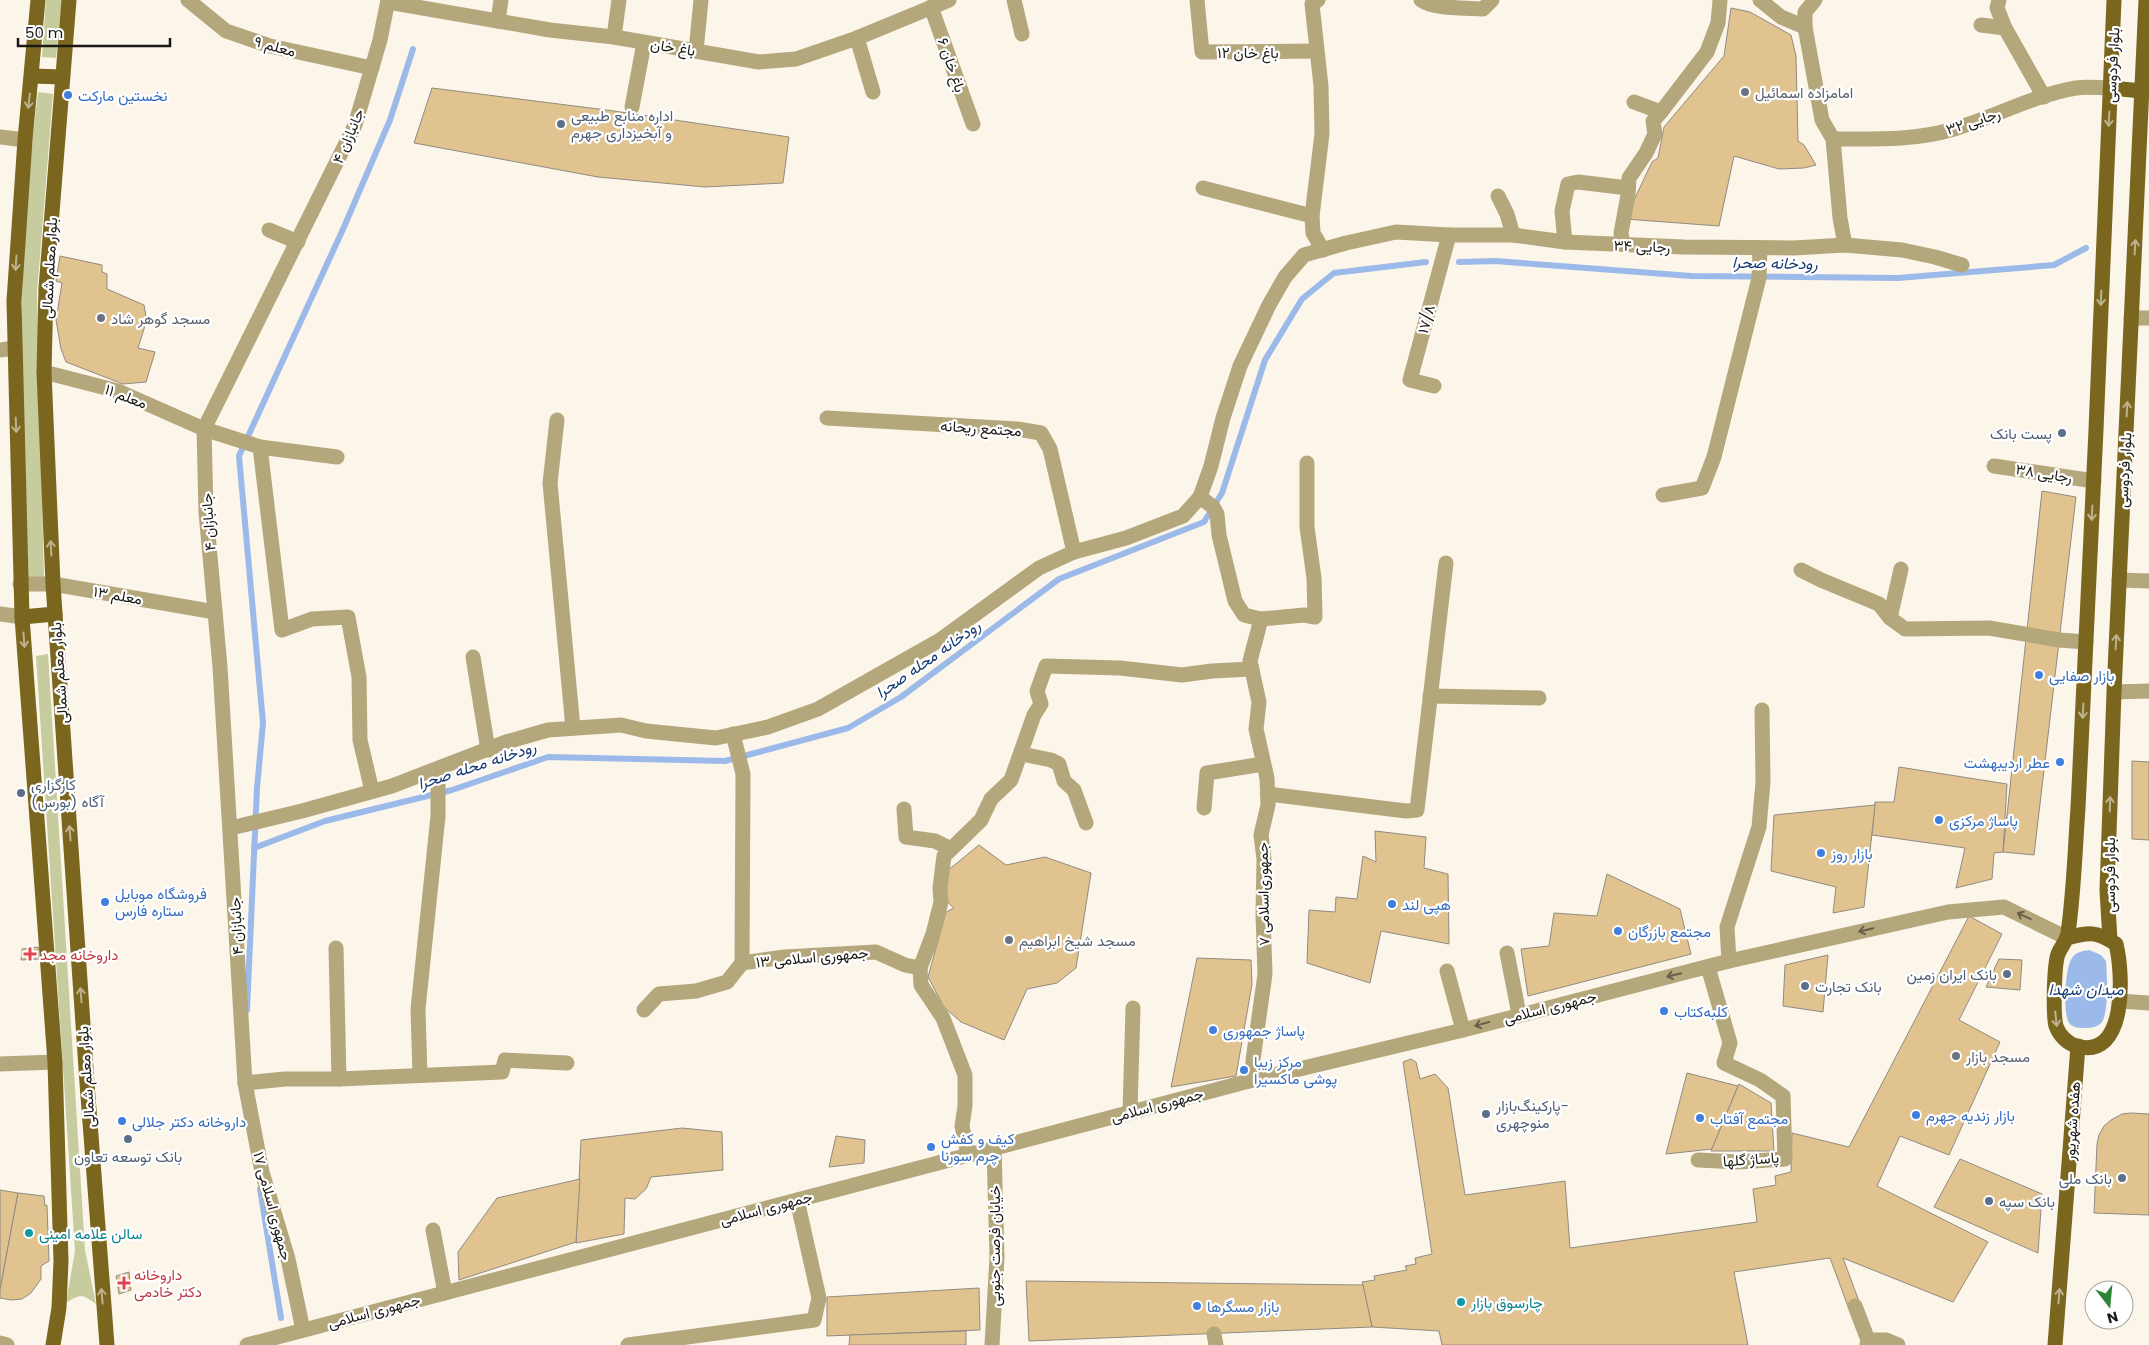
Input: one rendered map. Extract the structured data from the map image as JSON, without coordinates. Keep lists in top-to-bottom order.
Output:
{
  "streets": {
    "main road": ["بلوار فردوسی", "بلوار معلم شمالی", "هفده شهریور"],
    "street": [
      "معلم ۹",
      "باغ خان",
      "باغ خان ۱۲",
      "باغ خان ۶",
      "رجایی ۳۲",
      "جانبازان ۴",
      "رجایی ۳۴",
      "۱۷/۸",
      "معلم ۱۱",
      "مجتمع ریحانه",
      "رجایی ۳۸",
      "معلم ۱۳",
      "جمهوری‌اسلامی ۷",
      "جمهوری اسلامی ۱۳",
      "جمهوری اسلامی",
      "پاساژ گلها",
      "جمهوری اسلامی ۱۷",
      "خیابان فرصت جنوبی"
    ]
  },
  "crossings": [
    ["معلم ۹", "جانبازان ۴"],
    ["باغ خان", "باغ خان ۶"],
    ["باغ خان", "جانبازان ۴"],
    ["بلوار فردوسی", "رجایی ۳۲"],
    ["بلوار فردوسی", "رجایی ۳۸"],
    ["بلوار فردوسی", "جمهوری اسلامی"],
    ["بلوار فردوسی", "هفده شهریور"],
    ["جانبازان ۴", "معلم ۱۱"],
    ["جانبازان ۴", "معلم ۱۳"],
    ["جانبازان ۴", "جمهوری اسلامی ۱۷"],
    ["رجایی ۳۴", "۱۷/۸"],
    ["بلوار معلم شمالی", "معلم ۱۱"],
    ["بلوار معلم شمالی", "معلم ۱۳"],
    ["جمهوری‌اسلامی ۷", "جمهوری اسلامی"],
    ["جمهوری اسلامی", "هفده شهریور"],
    ["جمهوری اسلامی", "پاساژ گلها"],
    ["جمهوری اسلامی", "جمهوری اسلامی ۱۷"],
    ["جمهوری اسلامی", "خیابان فرصت جنوبی"]
  ],
  "one_way": ["هفده شهریور"],
  "water": ["رودخانه صحرا", "رودخانه محله صحرا", "میدان شهدا"],
  "places": {
    "other": [
      "امامزاده اسمائیل",
      "نخستین مارکت",
      "اداره منابع طبیعی و آبخیزداری جهرم",
      "مسجد گوهر شاد",
      "پست بانک",
      "بازار صفایی",
      "عطر اردیبهشت",
      "کارگزاری آگاه (بورس)",
      "پاساژ مرکزی",
      "بازار روز",
      "فروشگاه موبایل ستاره فارس",
      "هپی لند",
      "مجتمع بازرگان",
      "مسجد شیخ ابراهیم",
      "بانک ایران زمین",
      "بانک تجارت",
      "کلبه‌کتاب",
      "پاساژ جمهوری",
      "مسجد بازار",
      "مرکز زیبا پوشی ماکسیرا",
      "پارکینگ‌بازار- منوچهری",
      "بازار زندیه جهرم",
      "مجتمع آفتاب",
      "داروخانه دکتر جلالی",
      "بانک توسعه تعاون",
      "کیف و کفش چرم سورنا",
      "بانک ملی",
      "بانک سپه",
      "سالن علامه امینی",
      "چارسوق بازار",
      "بازار مسگرها"
    ],
    "health": ["داروخانه مجد", "داروخانه دکتر خادمی"]
  },
  "scale_bar": "50 m",
  "north": "bottom"
}
